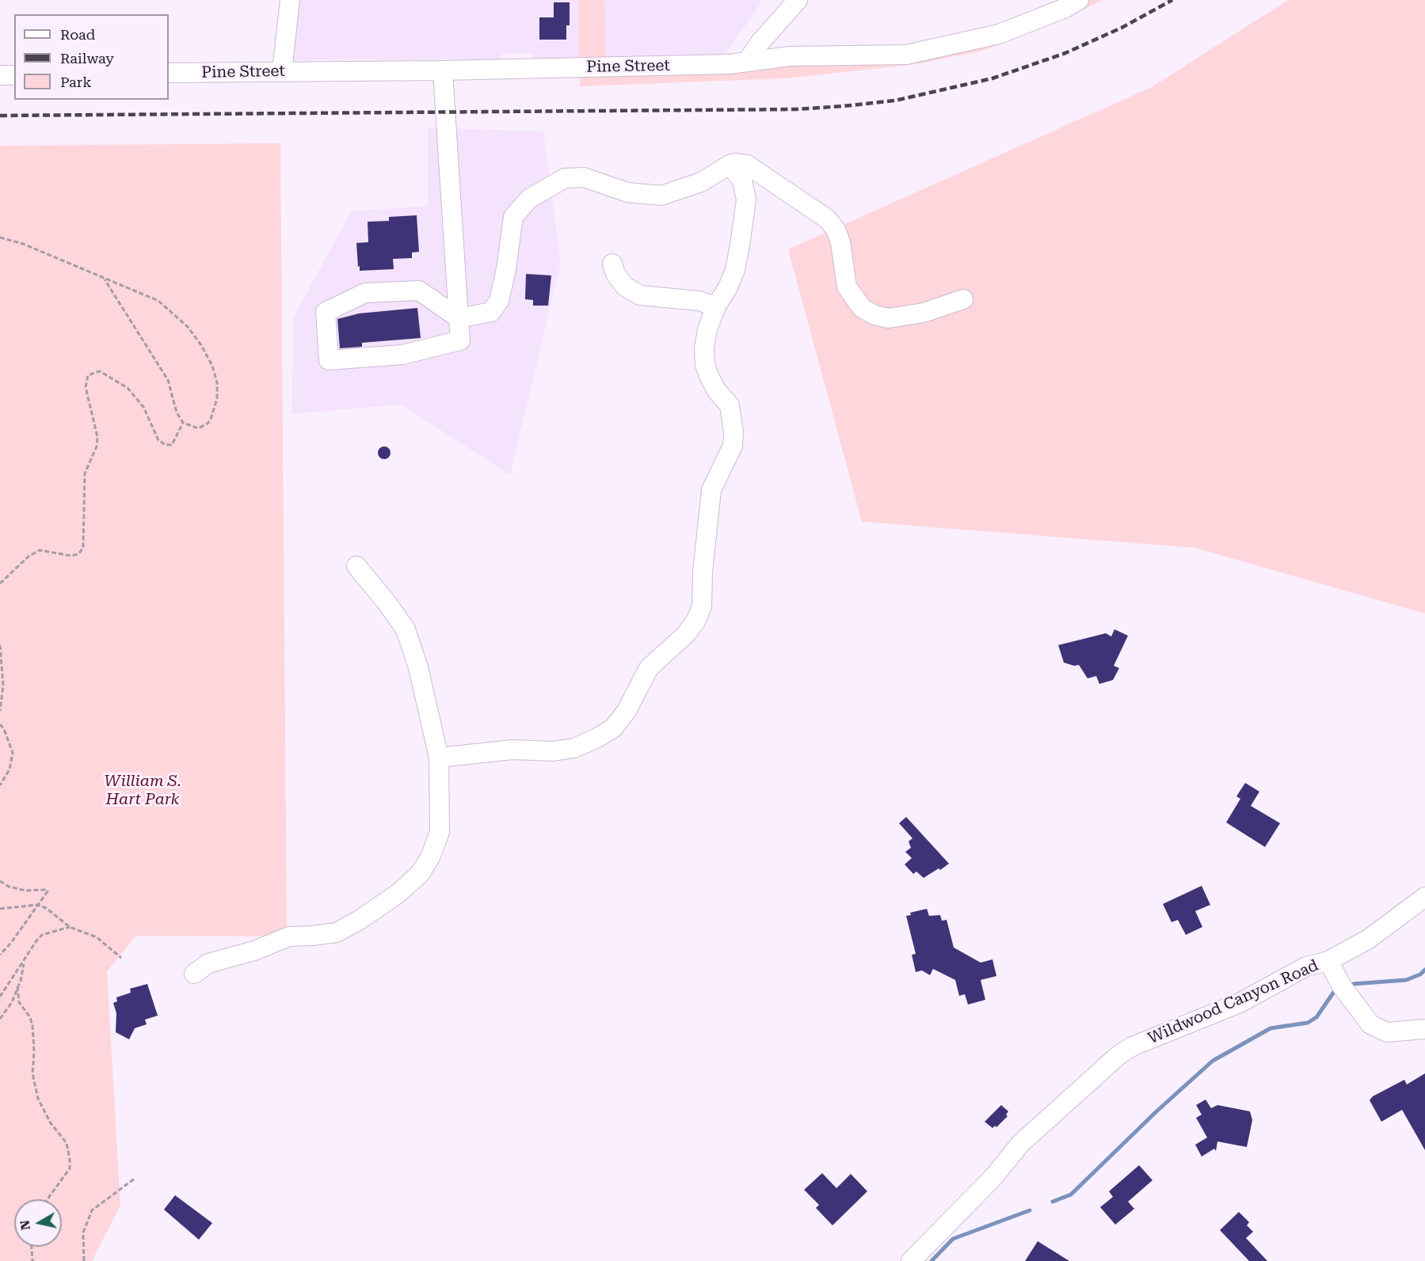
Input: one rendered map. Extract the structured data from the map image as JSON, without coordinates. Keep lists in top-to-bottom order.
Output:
{
  "streets": {
    "street": ["Pine Street", "Wildwood Canyon Road"]
  },
  "parks": ["William S. Hart Park"],
  "legend": ["Road", "Railway", "Park"],
  "north": "left"
}
